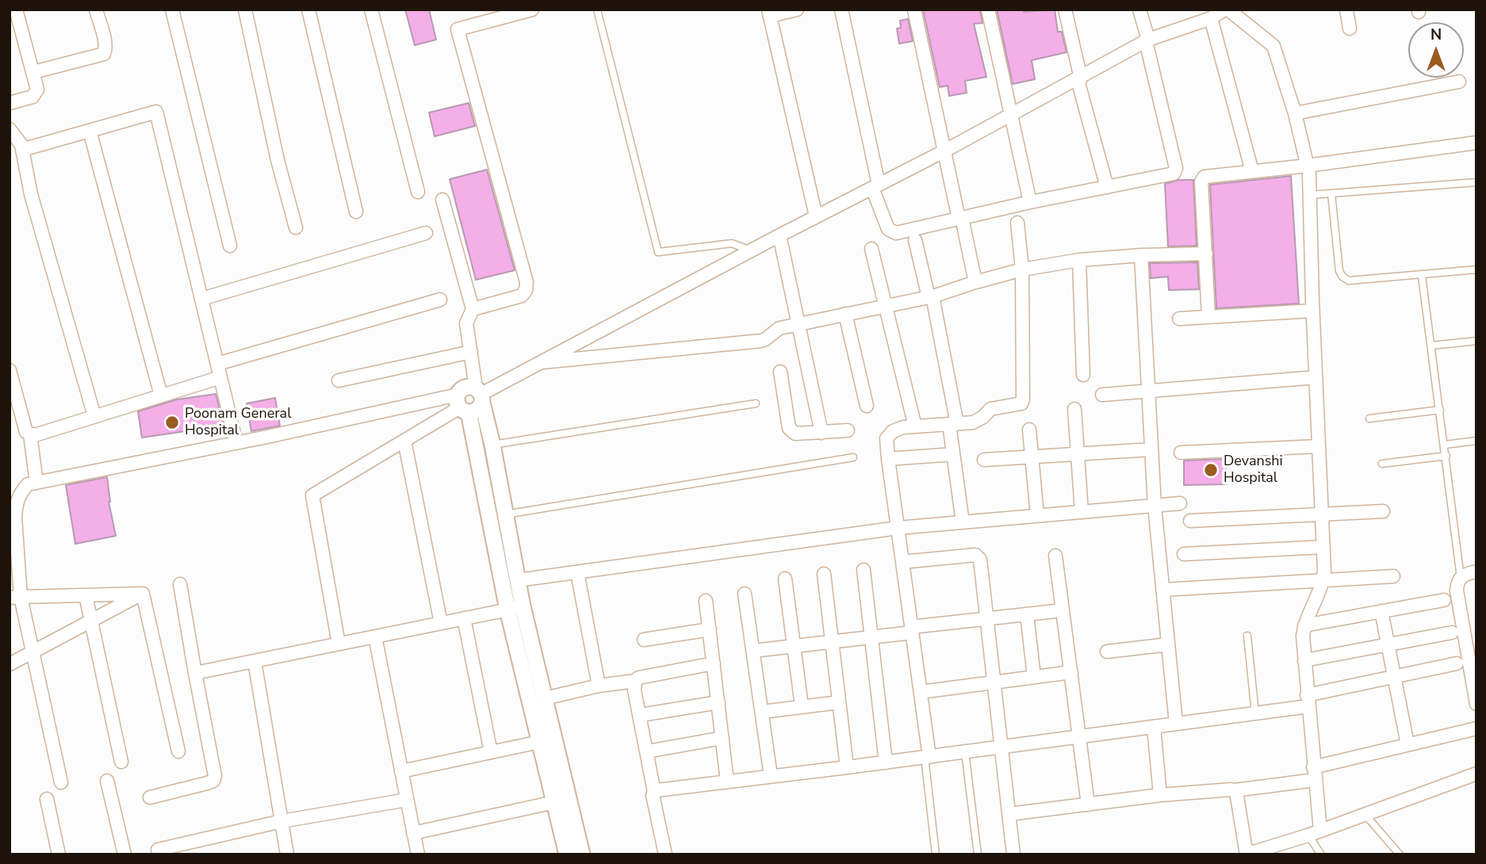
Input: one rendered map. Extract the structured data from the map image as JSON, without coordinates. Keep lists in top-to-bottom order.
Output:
{
  "places": ["Poonam General Hospital", "Devanshi Hospital"],
  "north": "top"
}
